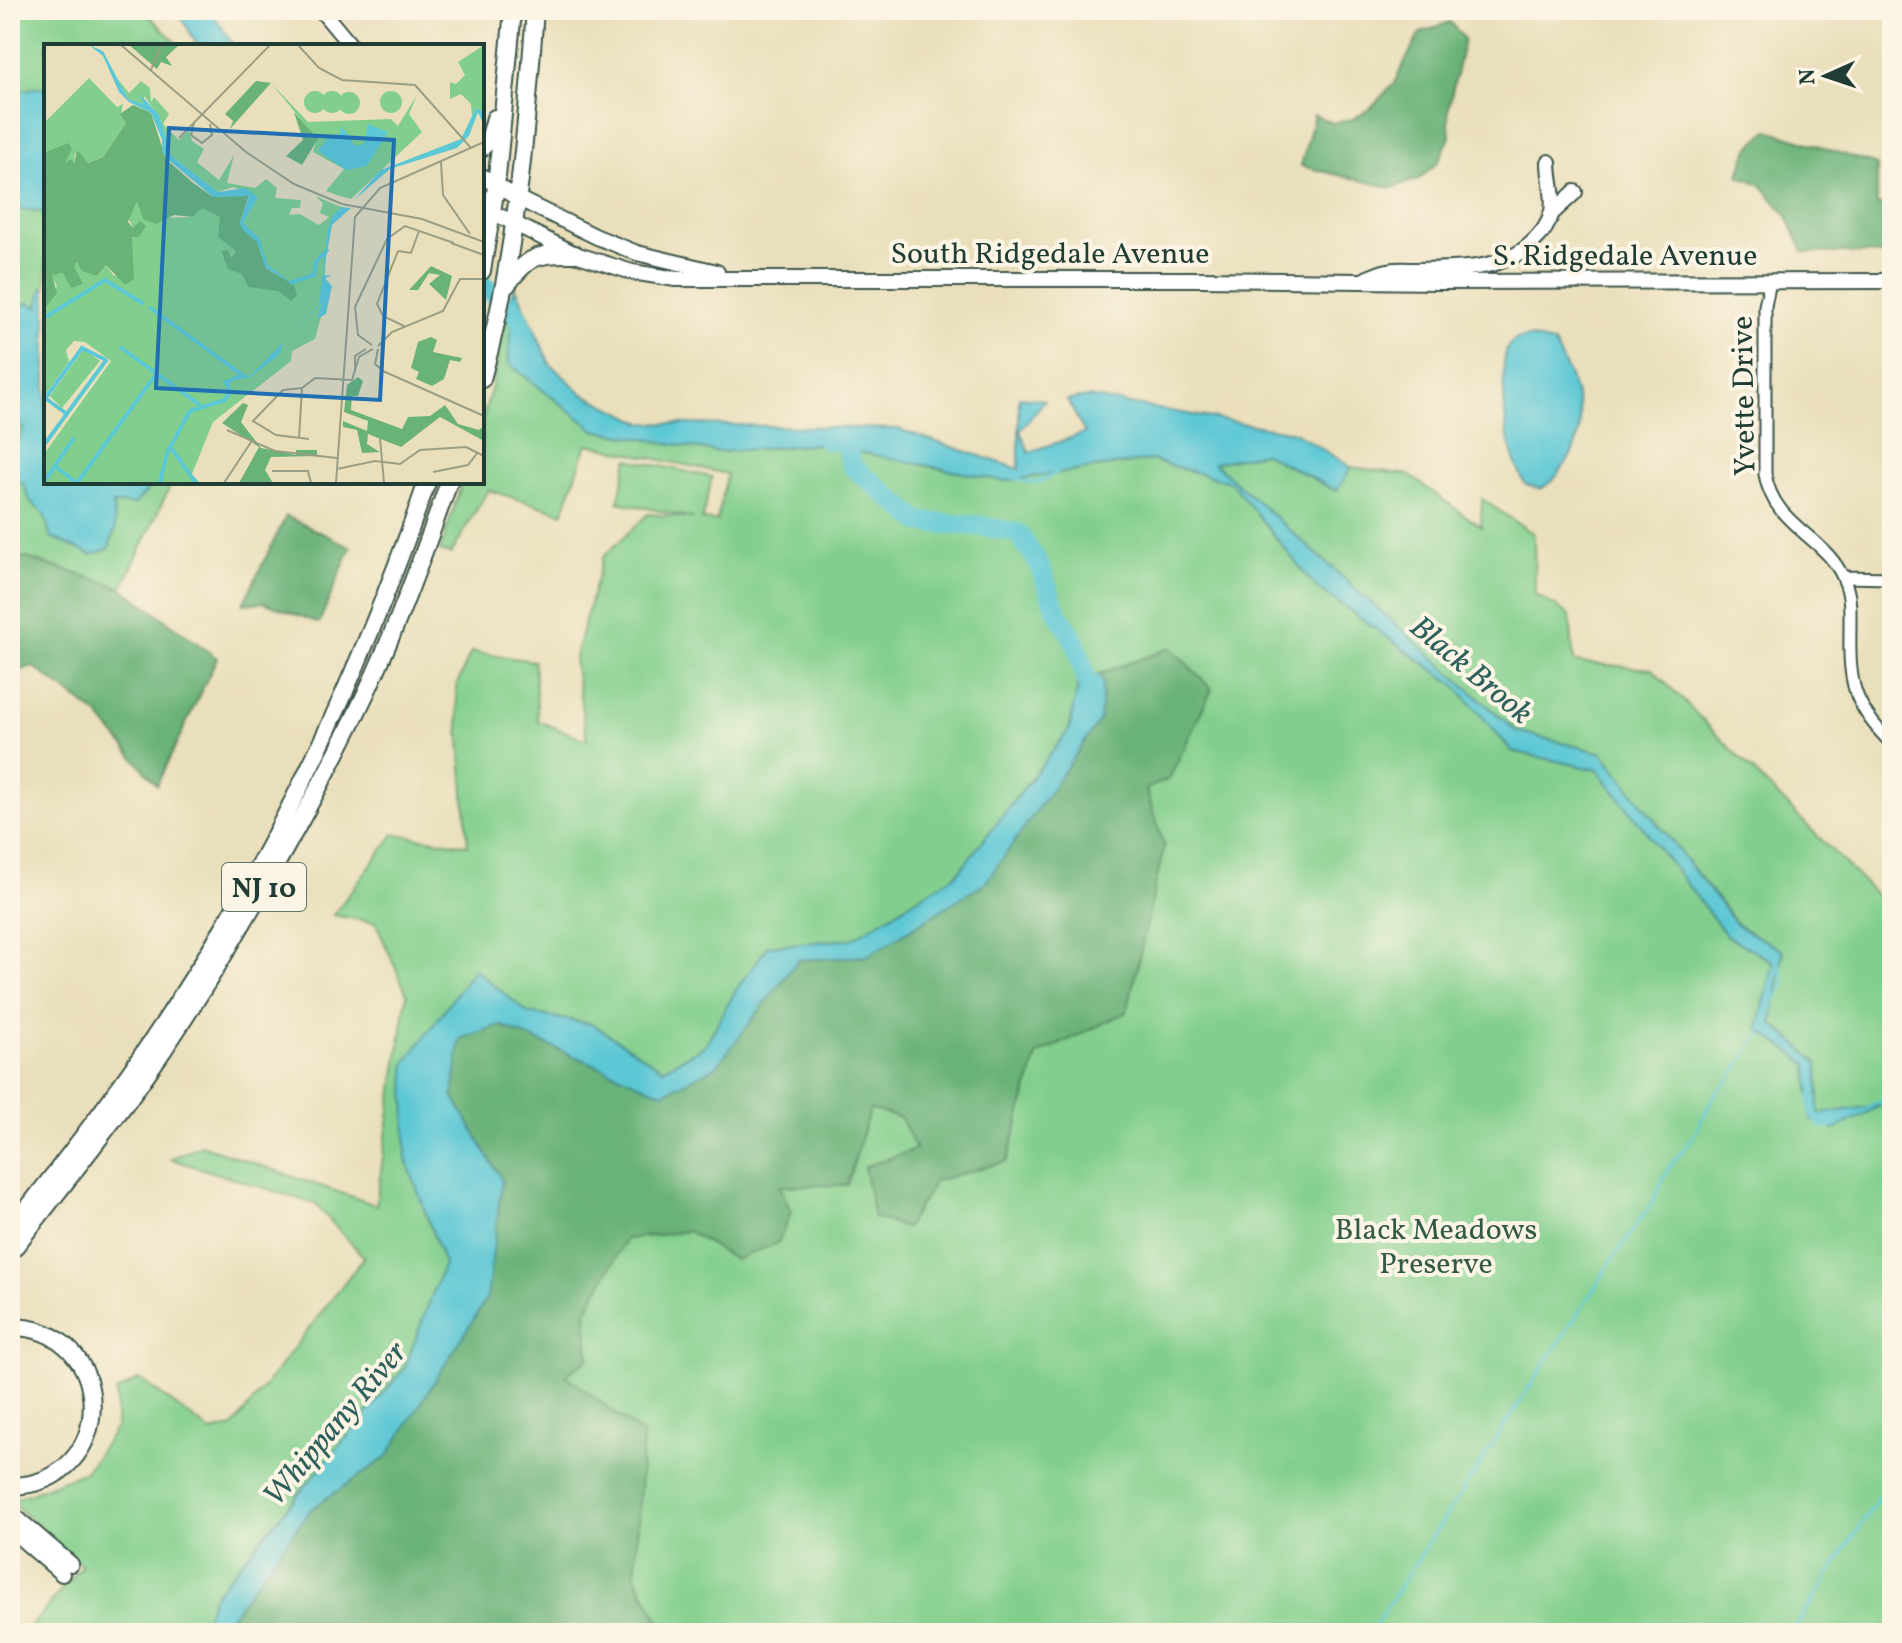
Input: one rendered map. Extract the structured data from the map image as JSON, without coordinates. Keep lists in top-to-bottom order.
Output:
{
  "streets": {
    "main road": ["South Ridgedale Avenue", "S. Ridgedale Avenue", "NJ 10"],
    "street": ["Yvette Drive"]
  },
  "crossings": [
    ["South Ridgedale Avenue", "S. Ridgedale Avenue"],
    ["S. Ridgedale Avenue", "Yvette Drive"]
  ],
  "water": ["Black Brook", "Whippany River"],
  "parks": ["Black Meadows Preserve"],
  "north": "left"
}
